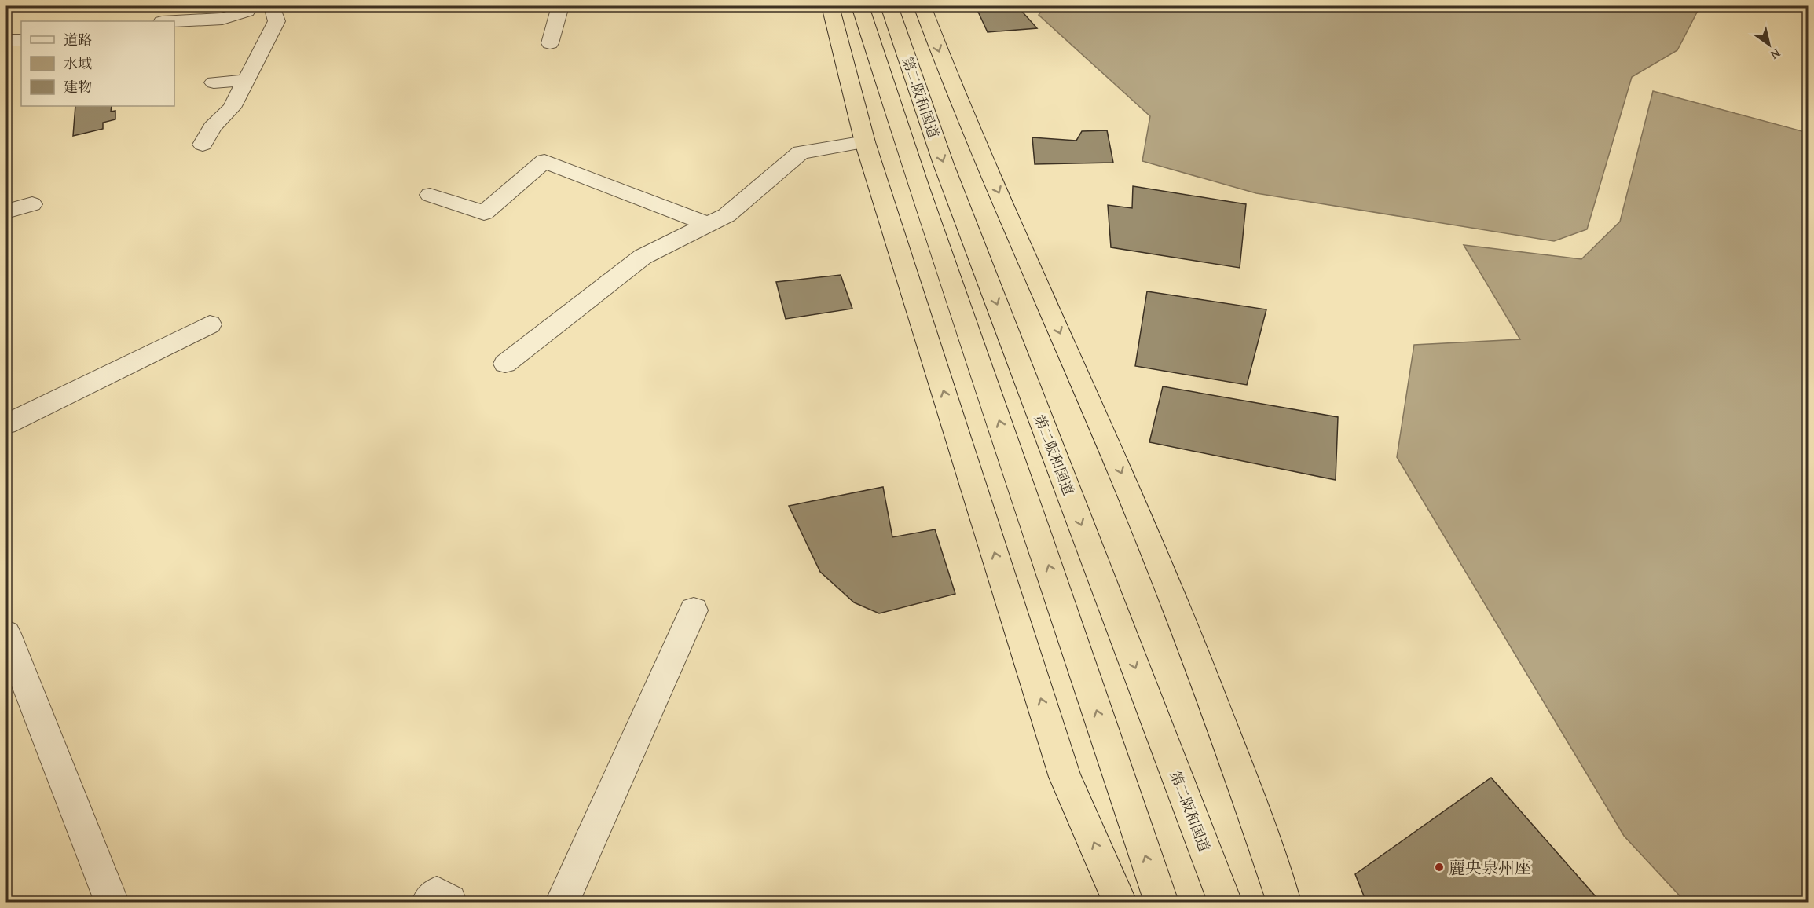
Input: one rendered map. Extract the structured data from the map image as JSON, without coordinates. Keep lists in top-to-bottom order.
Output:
{
  "streets": {
    "highway": ["第二阪和国道"]
  },
  "places": ["麗央泉州座"],
  "legend": ["道路", "水域", "建物"],
  "north": "bottom right"
}
